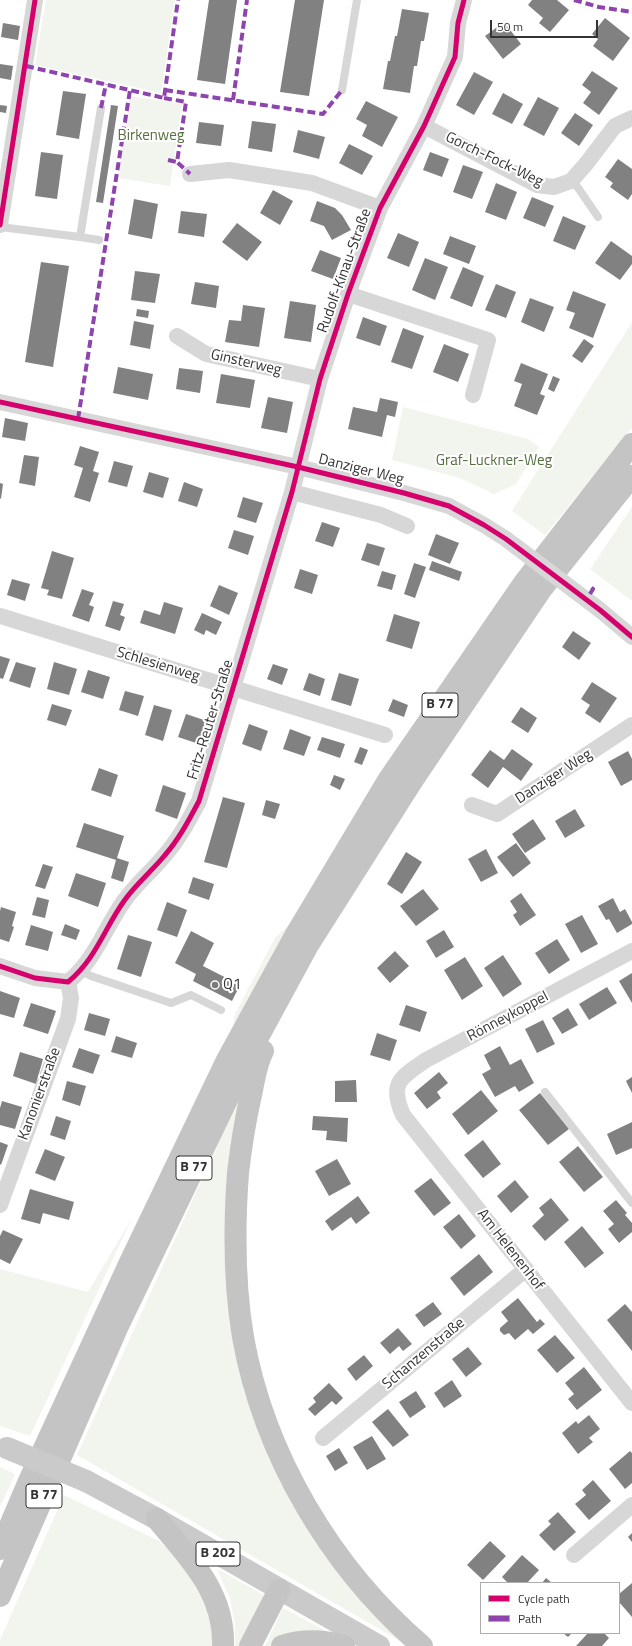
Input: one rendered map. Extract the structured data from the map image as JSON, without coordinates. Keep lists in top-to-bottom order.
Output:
{
  "streets": {
    "highway": ["B 77"],
    "main road": ["B 202"],
    "street": [
      "Gorch-Fock-Weg",
      "Rudolf-Kinau-Straße",
      "Ginsterweg",
      "Danziger Weg",
      "Schlesienweg",
      "Fritz-Reuter-Straße",
      "Rönneykoppel",
      "Kanonierstraße",
      "Am Helenenhof",
      "Schanzenstraße"
    ]
  },
  "crossings": [
    ["Gorch-Fock-Weg", "Rudolf-Kinau-Straße"],
    ["Rudolf-Kinau-Straße", "Ginsterweg"],
    ["Rudolf-Kinau-Straße", "Danziger Weg"],
    ["Rudolf-Kinau-Straße", "Fritz-Reuter-Straße"],
    ["Danziger Weg", "Fritz-Reuter-Straße"],
    ["Schlesienweg", "Fritz-Reuter-Straße"],
    ["Fritz-Reuter-Straße", "Kanonierstraße"],
    ["Rönneykoppel", "Am Helenenhof"],
    ["Am Helenenhof", "Schanzenstraße"]
  ],
  "parks": ["Birkenweg", "Graf-Luckner-Weg"],
  "places": ["Q1"],
  "legend": ["Cycle path", "Path"],
  "scale_bar": "50 m"
}
